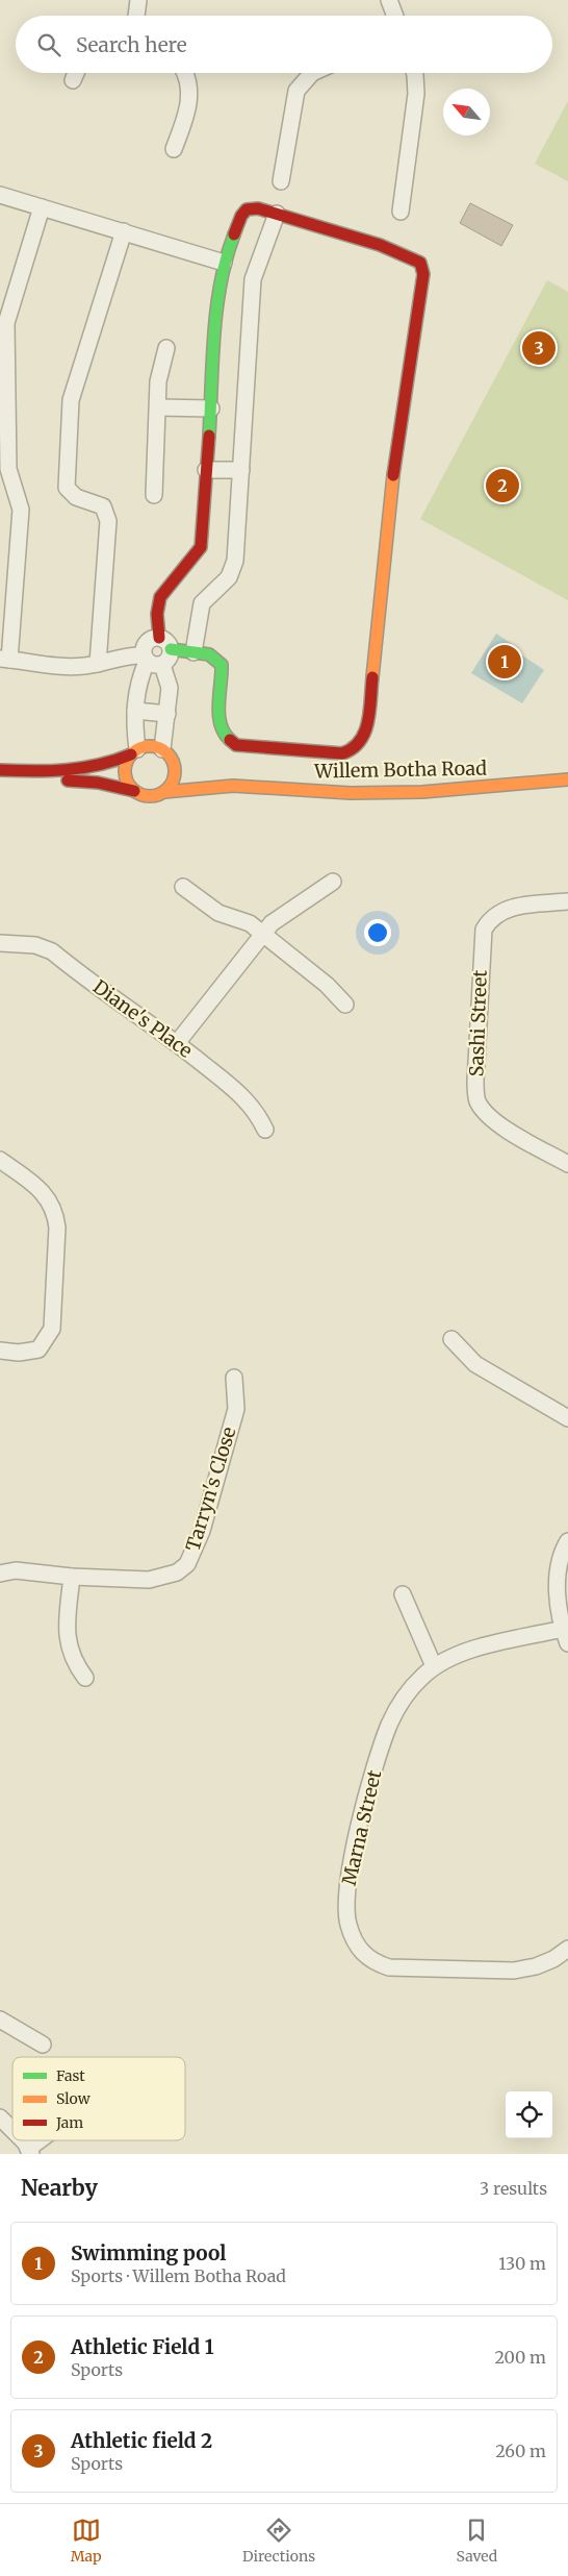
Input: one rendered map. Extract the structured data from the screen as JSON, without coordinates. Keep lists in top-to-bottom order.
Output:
{
  "streets": {
    "street": [
      "Willem Botha Road",
      "Diane's Place",
      "Sashi Street",
      "Tarryn's Close",
      "Marna Street"
    ]
  },
  "legend": ["Fast", "Slow", "Jam"],
  "north": "top left",
  "page": {
    "search": "Search here",
    "pins": ["3", "2", "1"],
    "heading": ["Nearby", "3 results"],
    "list": [
      {
        "mark": "1",
        "name": "Swimming pool",
        "note": "Sports · Willem Botha Road",
        "value": "130 m"
      },
      {
        "mark": "2",
        "name": "Athletic Field 1",
        "note": "Sports",
        "value": "200 m"
      },
      {
        "mark": "3",
        "name": "Athletic field 2",
        "note": "Sports",
        "value": "260 m"
      }
    ],
    "nav": ["Map", "Directions", "Saved"]
  }
}
